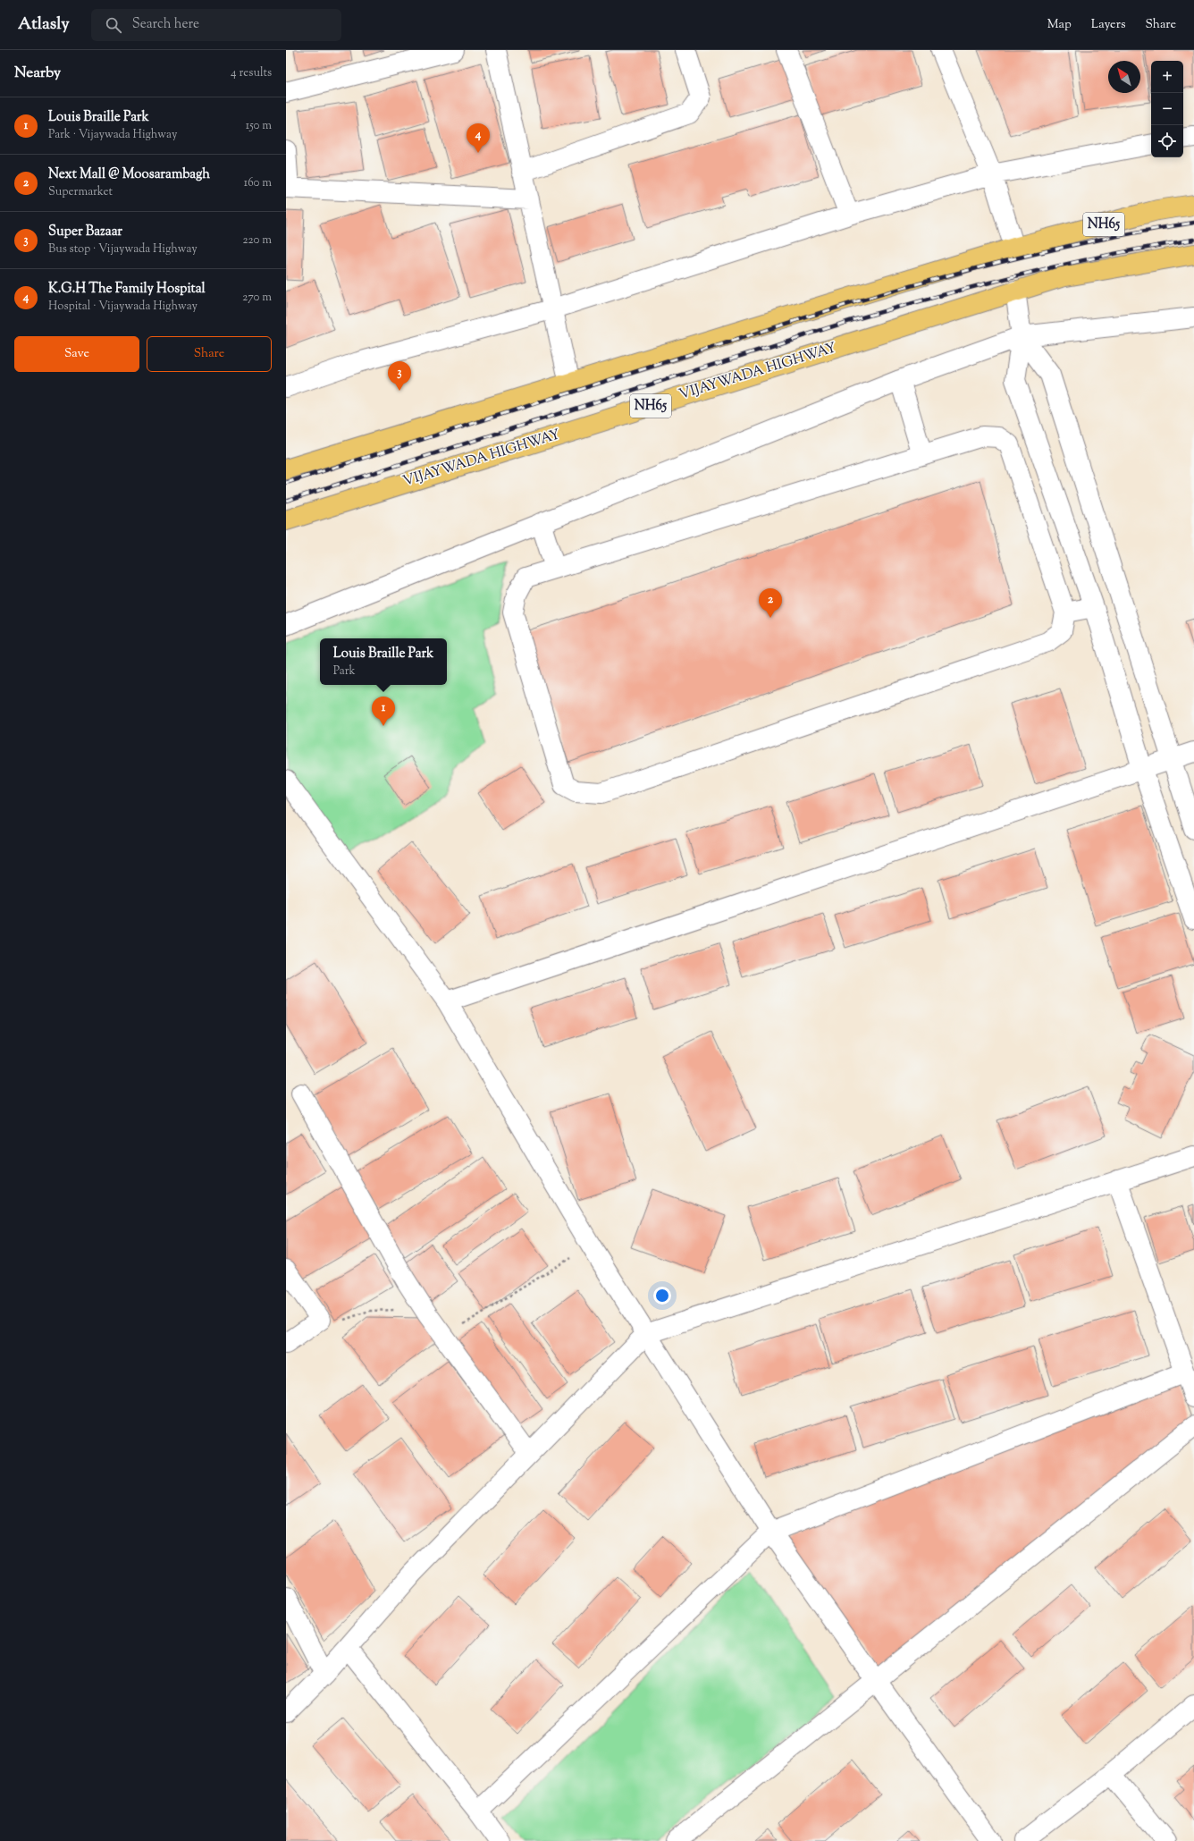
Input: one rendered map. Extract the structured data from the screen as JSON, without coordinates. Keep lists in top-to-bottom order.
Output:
{
  "streets": {
    "highway": ["NH65", "VIJAYWADA HIGHWAY"]
  },
  "north": "top left",
  "page": {
    "header": "Atlasly",
    "search": "Search here",
    "nav": ["Map", "Layers", "Share"],
    "heading": ["Nearby", "4 results"],
    "map_buttons": ["+", "−"],
    "list": [
      {
        "mark": "1",
        "name": "Louis Braille Park",
        "note": "Park · Vijaywada Highway",
        "value": "150 m"
      },
      {
        "mark": "2",
        "name": "Next Mall @ Moosarambagh",
        "note": "Supermarket",
        "value": "160 m"
      },
      {
        "mark": "3",
        "name": "Super Bazaar",
        "note": "Bus stop · Vijaywada Highway",
        "value": "220 m"
      },
      {
        "mark": "4",
        "name": "K.G.H The Family Hospital",
        "note": "Hospital · Vijaywada Highway",
        "value": "270 m"
      }
    ],
    "pins": [
      "4",
      "3",
      "2",
      "1"
    ],
    "buttons": ["Save", "Share"],
    "popup": ["Louis Braille Park", "Park"]
  }
}
